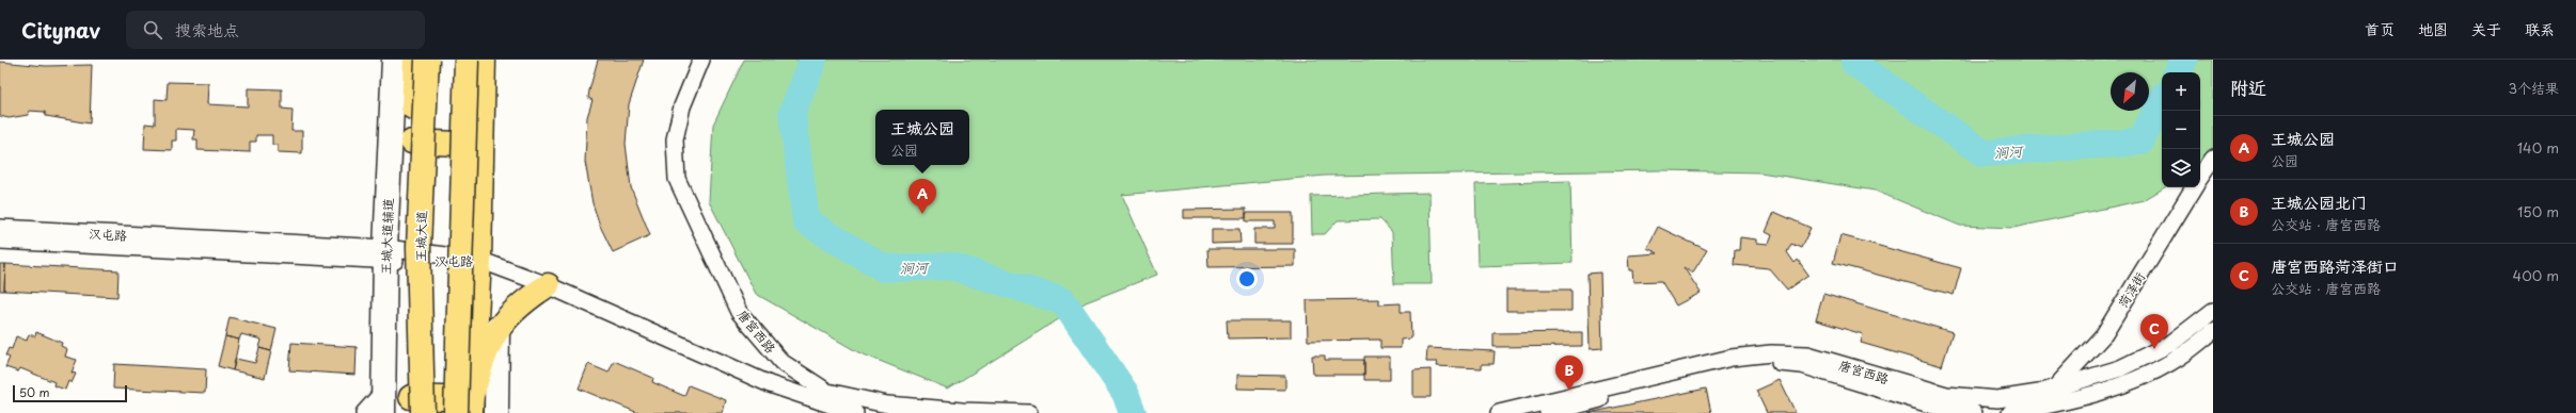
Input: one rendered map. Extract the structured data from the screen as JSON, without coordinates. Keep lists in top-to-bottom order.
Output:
{
  "streets": {
    "main road": ["王城大道辅道", "王城大道"],
    "street": ["汉屯路", "菏泽街", "唐宫西路"]
  },
  "crossings": [
    ["汉屯路", "王城大道辅道"],
    ["汉屯路", "王城大道"],
    ["菏泽街", "唐宫西路"]
  ],
  "water": ["涧河"],
  "scale_bar": "50 m",
  "north": "bottom left",
  "page": {
    "header": "Citynav",
    "search": "搜索地点",
    "nav": [
      "首页",
      "地图",
      "关于",
      "联系"
    ],
    "heading": ["附近", "3个结果"],
    "map_buttons": ["+", "−"],
    "popup": ["王城公园", "公园"],
    "list": [
      {
        "mark": "A",
        "name": "王城公园",
        "note": "公园",
        "value": "140 m"
      },
      {
        "mark": "B",
        "name": "王城公园北门",
        "note": "公交站 · 唐宫西路",
        "value": "150 m"
      },
      {
        "mark": "C",
        "name": "唐宫西路菏泽街口",
        "note": "公交站 · 唐宫西路",
        "value": "400 m"
      }
    ],
    "pins": ["A", "C", "B"],
    "scale": "50 m"
  }
}
